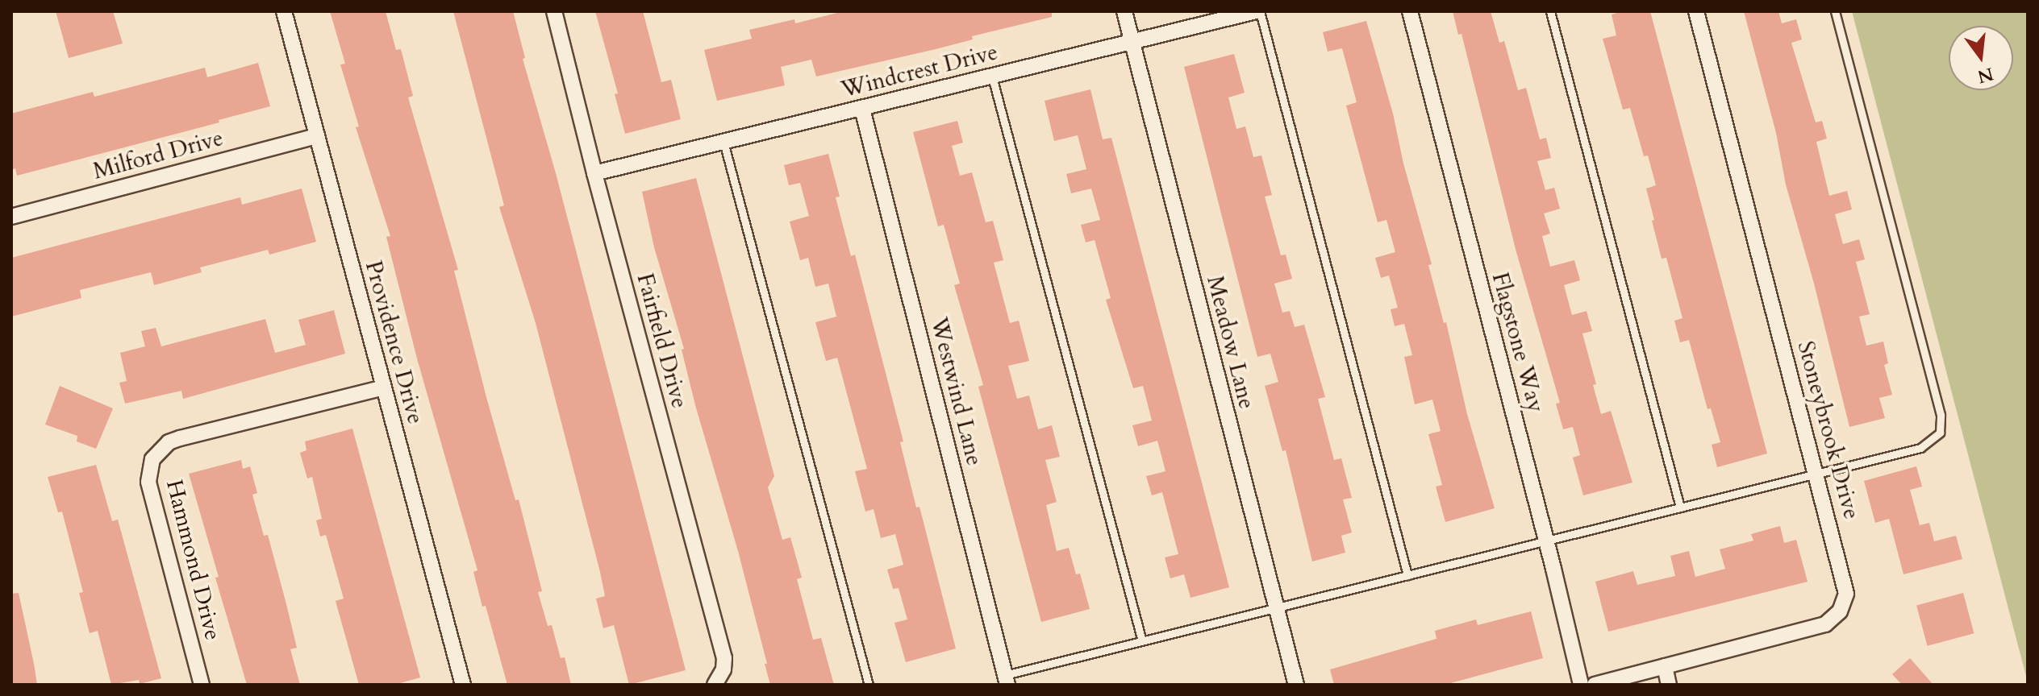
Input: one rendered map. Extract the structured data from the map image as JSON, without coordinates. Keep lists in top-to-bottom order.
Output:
{
  "streets": {
    "street": [
      "Windcrest Drive",
      "Milford Drive",
      "Fairfield Drive",
      "Providence Drive",
      "Meadow Lane",
      "Flagstone Way",
      "Westwind Lane",
      "Stoneybrook Drive",
      "Hammond Drive"
    ]
  },
  "crossings": [
    ["Windcrest Drive", "Fairfield Drive"],
    ["Windcrest Drive", "Meadow Lane"],
    ["Windcrest Drive", "Westwind Lane"],
    ["Milford Drive", "Providence Drive"],
    ["Providence Drive", "Hammond Drive"]
  ],
  "north": "bottom"
}
